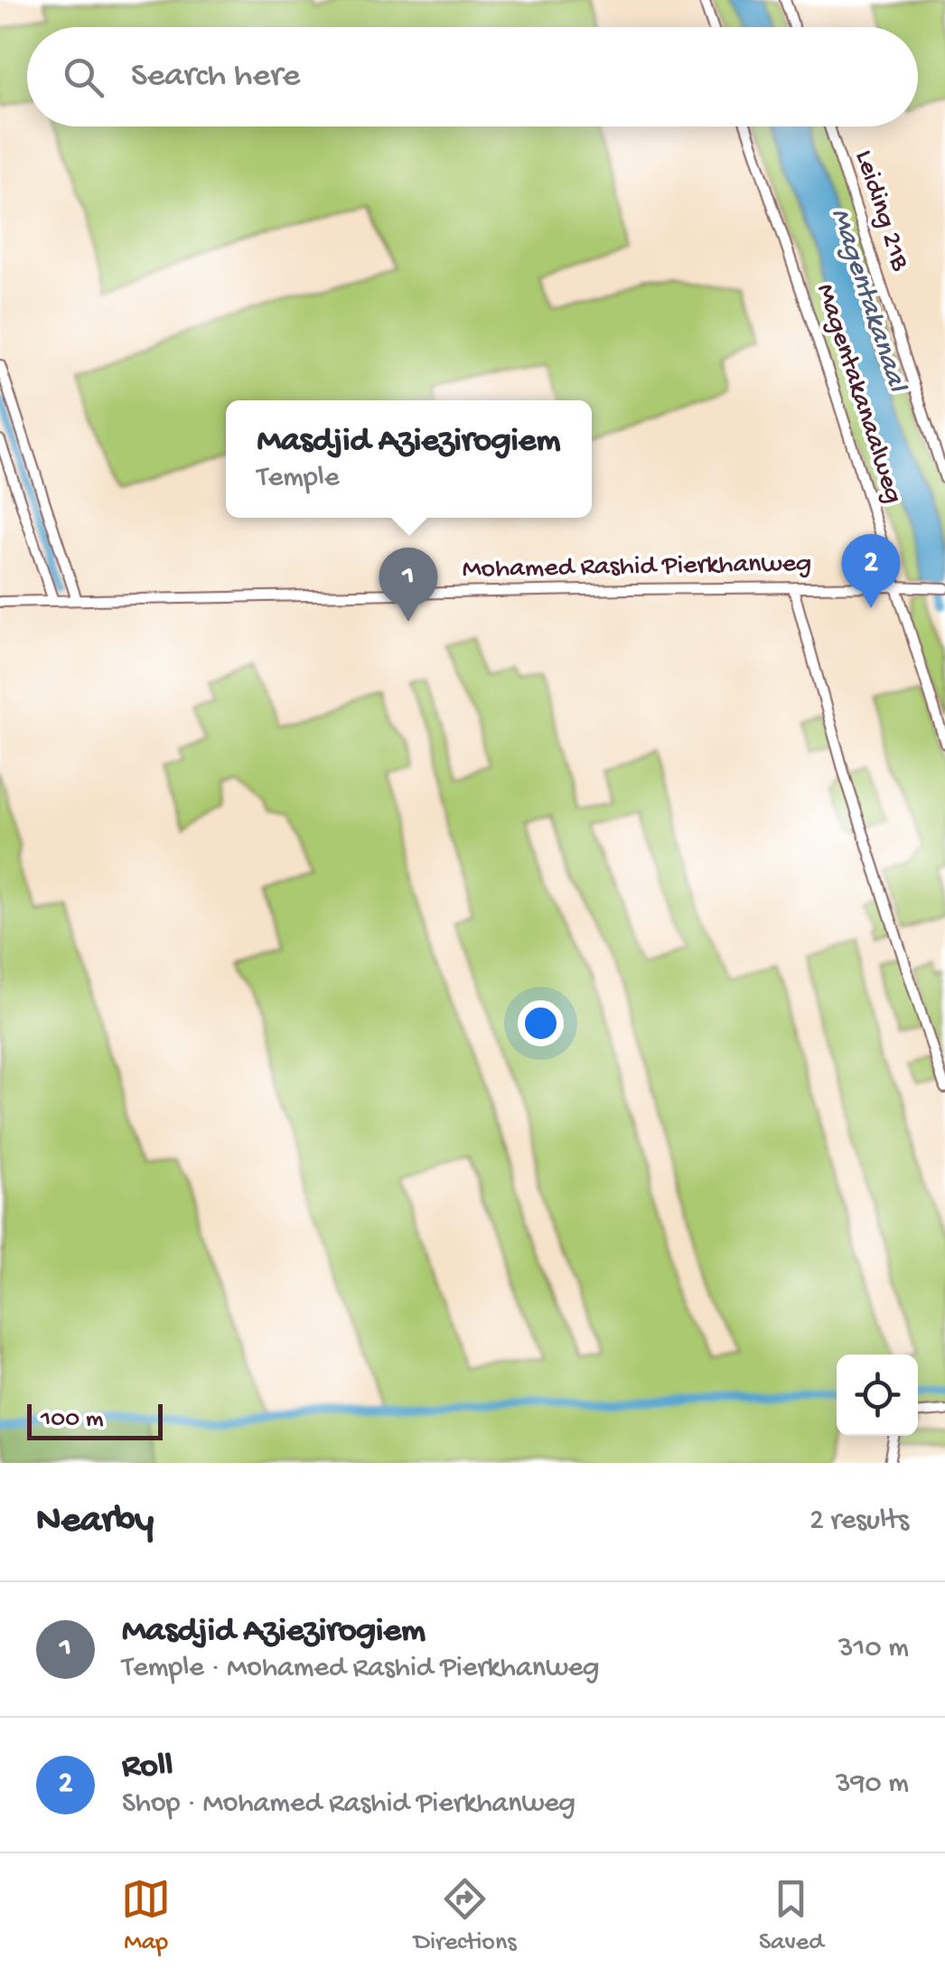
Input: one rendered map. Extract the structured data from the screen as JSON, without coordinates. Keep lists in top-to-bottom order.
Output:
{
  "streets": {
    "street": ["Leiding 21B", "Magentakanaalweg", "Mohamed Rashid Pierkhanweg"]
  },
  "crossings": [
    ["Magentakanaalweg", "Mohamed Rashid Pierkhanweg"]
  ],
  "water": ["Magentakanaal"],
  "scale_bar": "100 m",
  "page": {
    "search": "Search here",
    "popup": ["Masdjid Aziezirogiem", "Temple"],
    "pins": ["2", "1"],
    "scale": "100 m",
    "heading": ["Nearby", "2 results"],
    "list": [
      {
        "mark": "1",
        "name": "Masdjid Aziezirogiem",
        "note": "Temple · Mohamed Rashid Pierkhanweg",
        "value": "310 m"
      },
      {
        "mark": "2",
        "name": "Roll",
        "note": "Shop · Mohamed Rashid Pierkhanweg",
        "value": "390 m"
      }
    ],
    "nav": ["Map", "Directions", "Saved"]
  }
}
